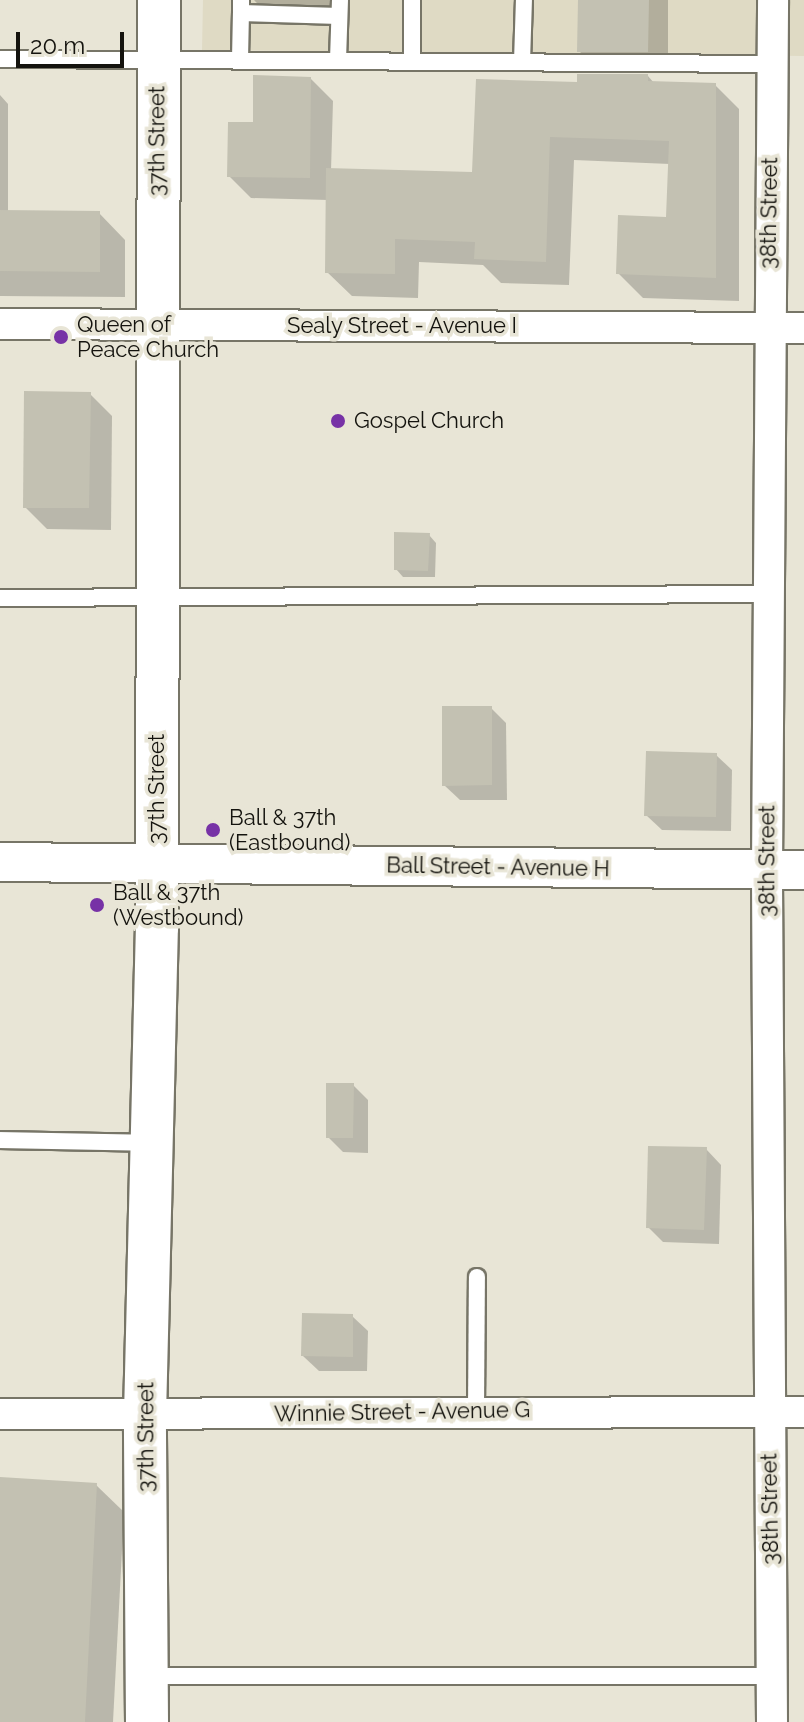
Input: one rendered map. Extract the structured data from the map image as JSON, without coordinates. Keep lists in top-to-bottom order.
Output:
{
  "streets": {
    "main road": ["37th Street"],
    "street": [
      "38th Street",
      "Sealy Street - Avenue I",
      "Ball Street - Avenue H",
      "Winnie Street - Avenue G"
    ]
  },
  "crossings": [
    ["37th Street", "Sealy Street - Avenue I"],
    ["37th Street", "Ball Street - Avenue H"],
    ["37th Street", "Winnie Street - Avenue G"],
    ["38th Street", "Sealy Street - Avenue I"],
    ["38th Street", "Ball Street - Avenue H"],
    ["38th Street", "Winnie Street - Avenue G"]
  ],
  "places": [
    "Queen of Peace Church",
    "Gospel Church",
    "Ball & 37th (Eastbound)",
    "Ball & 37th (Westbound)"
  ],
  "scale_bar": "20 m"
}
